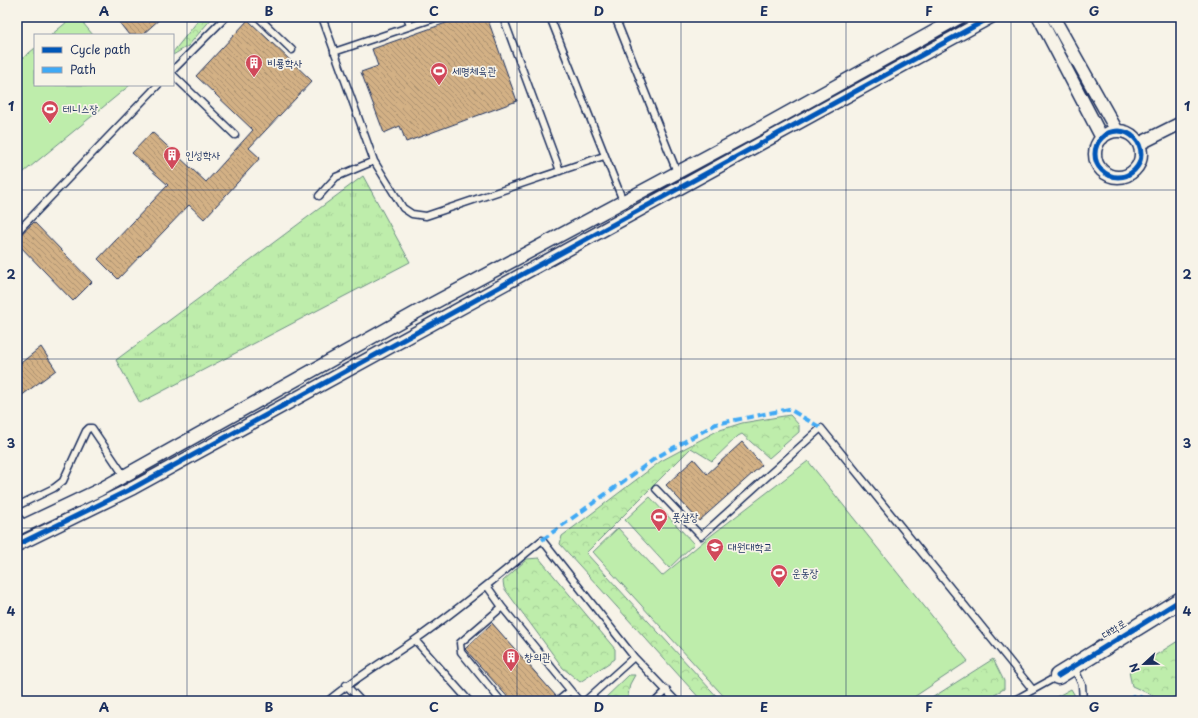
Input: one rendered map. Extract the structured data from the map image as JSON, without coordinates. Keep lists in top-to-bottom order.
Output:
{
  "streets": {
    "street": ["대학로"]
  },
  "places": {
    "building": ["비룡학사", "인성학사", "창의관"],
    "sports": [
      "세명체육관",
      "테니스장",
      "풋살장",
      "운동장"
    ],
    "school or university": ["대원대학교"]
  },
  "legend": ["Cycle path", "Path"],
  "north": "left",
  "grid": {
    "columns": [
      "A",
      "B",
      "C",
      "D",
      "E",
      "F",
      "G"
    ],
    "rows": [
      "1",
      "2",
      "3",
      "4"
    ]
  }
}
